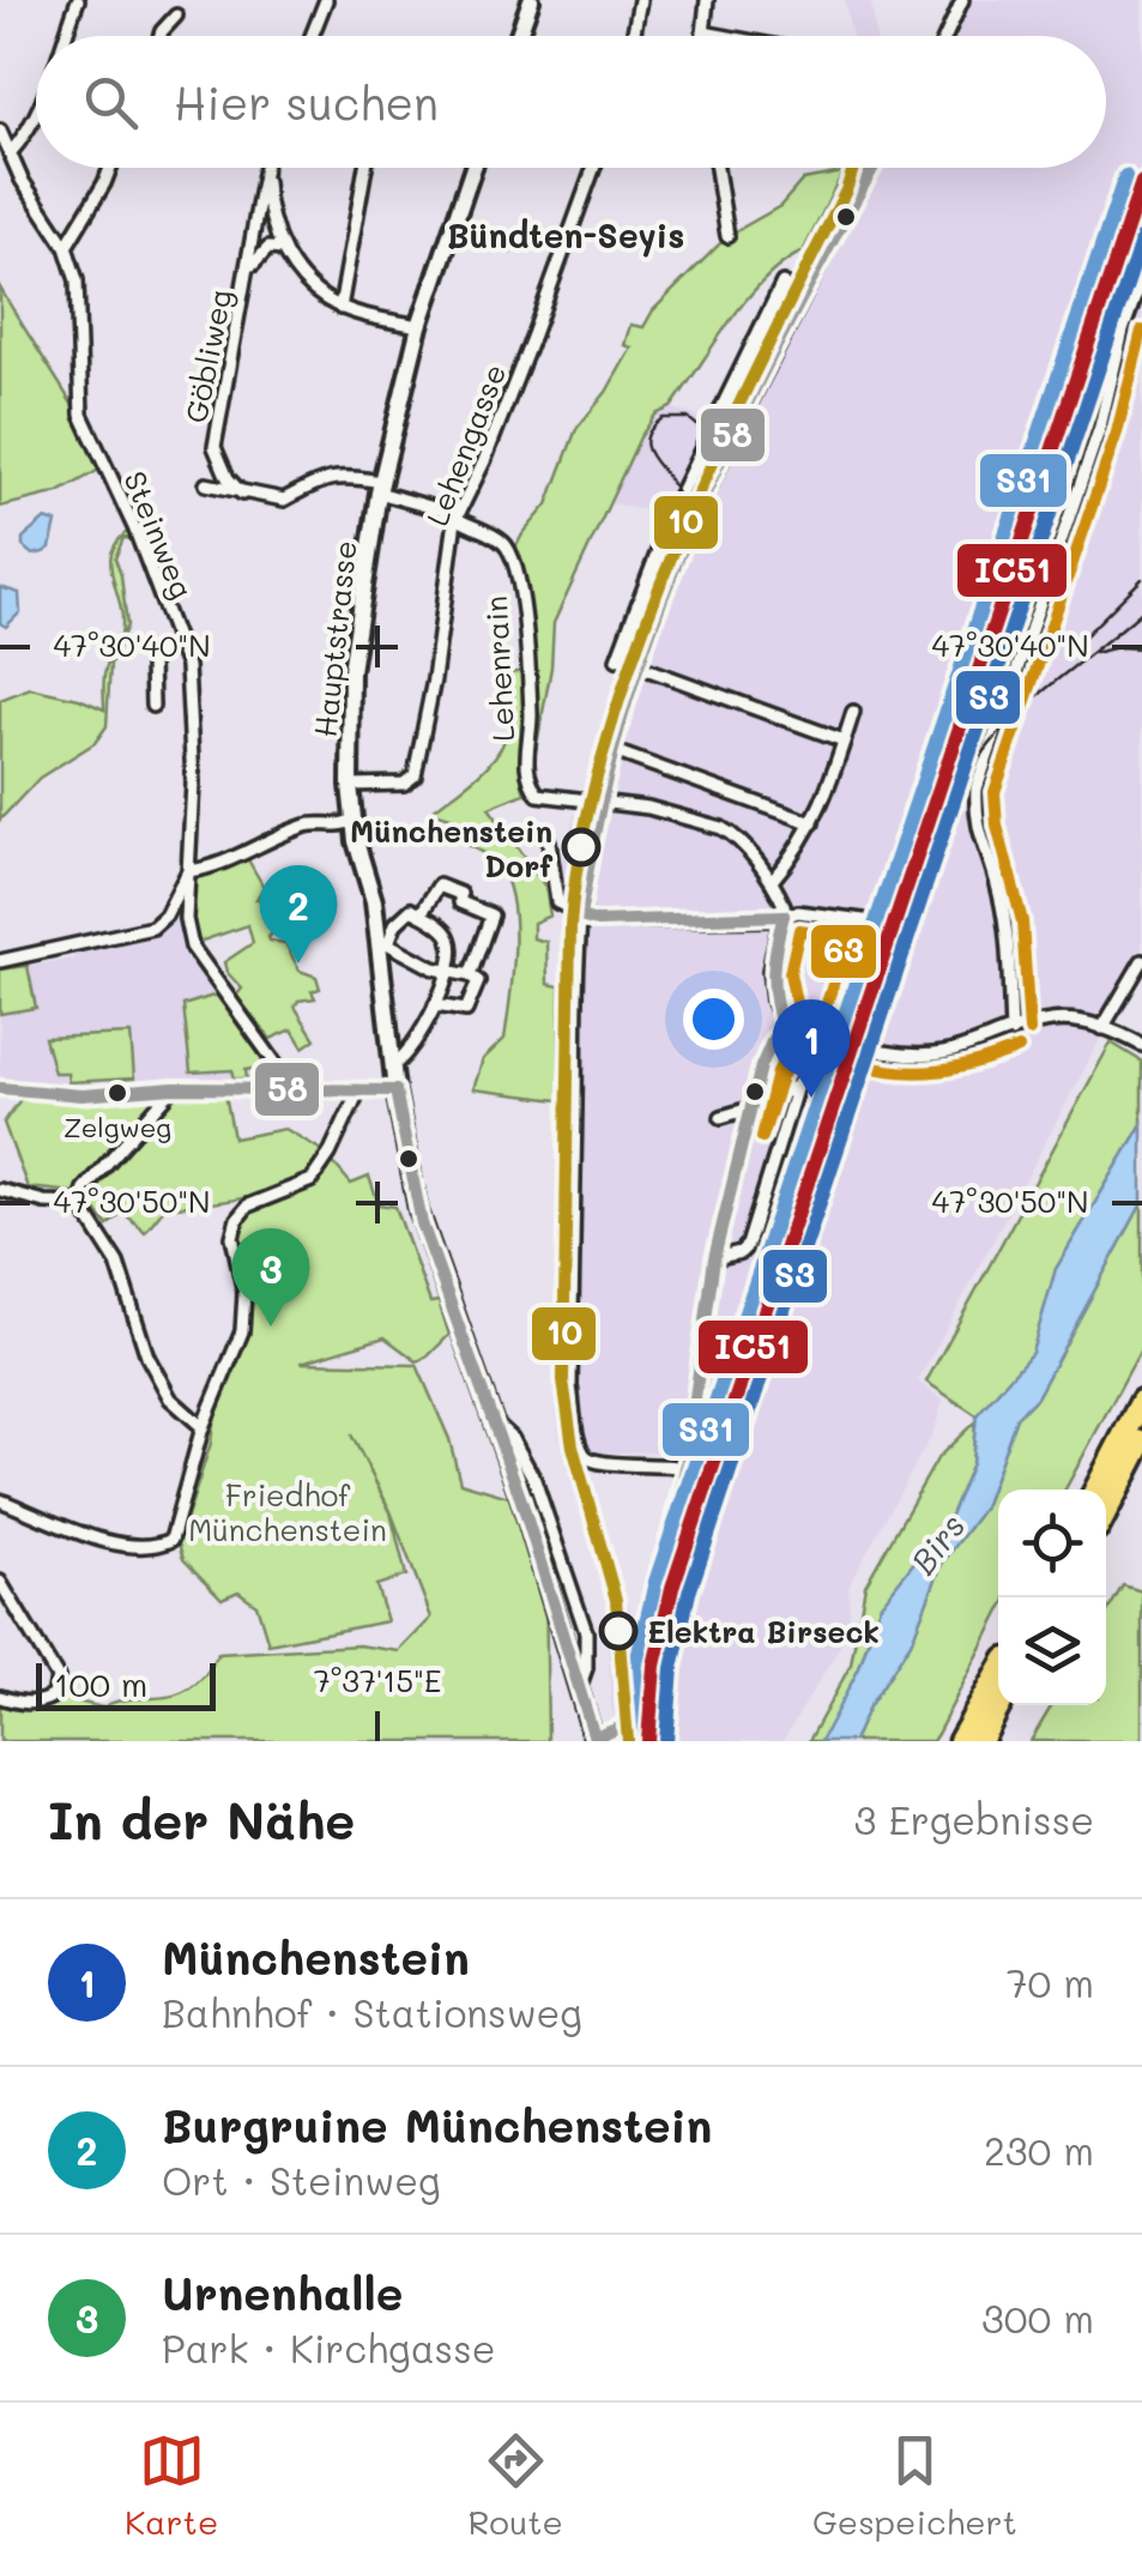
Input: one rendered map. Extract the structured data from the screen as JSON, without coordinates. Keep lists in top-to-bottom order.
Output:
{
  "streets": {
    "main road": ["Hauptstrasse"],
    "street": [
      "Göbliweg",
      "Lehengasse",
      "Steinweg",
      "Lehenrain"
    ]
  },
  "crossings": [
    ["Göbliweg", "Lehenrain"],
    ["Lehengasse", "Hauptstrasse"],
    ["Lehengasse", "Lehenrain"],
    ["Hauptstrasse", "Lehenrain"]
  ],
  "districts": ["Bündten-Seyis"],
  "water": ["Birs"],
  "parks": ["Friedhof Münchenstein"],
  "places": ["Münchenstein Dorf", "Zelgweg", "Elektra Birseck"],
  "lines": [
    "transit line 10",
    "transit line 58",
    "transit line S31",
    "transit line IC51",
    "transit line S3",
    "transit line 63"
  ],
  "scale_bar": "100 m",
  "page": {
    "search": "Hier suchen",
    "pins": ["2", "1", "3"],
    "scale": "100 m",
    "heading": ["In der Nähe", "3 Ergebnisse"],
    "list": [
      {
        "mark": "1",
        "name": "Münchenstein",
        "note": "Bahnhof · Stationsweg",
        "value": "70 m"
      },
      {
        "mark": "2",
        "name": "Burgruine Münchenstein",
        "note": "Ort · Steinweg",
        "value": "230 m"
      },
      {
        "mark": "3",
        "name": "Urnenhalle",
        "note": "Park · Kirchgasse",
        "value": "300 m"
      }
    ],
    "nav": ["Karte", "Route", "Gespeichert"]
  },
  "coordinates": ["47°30'40\"N", "47°30'50\"N", "7°37'15\"E"]
}
